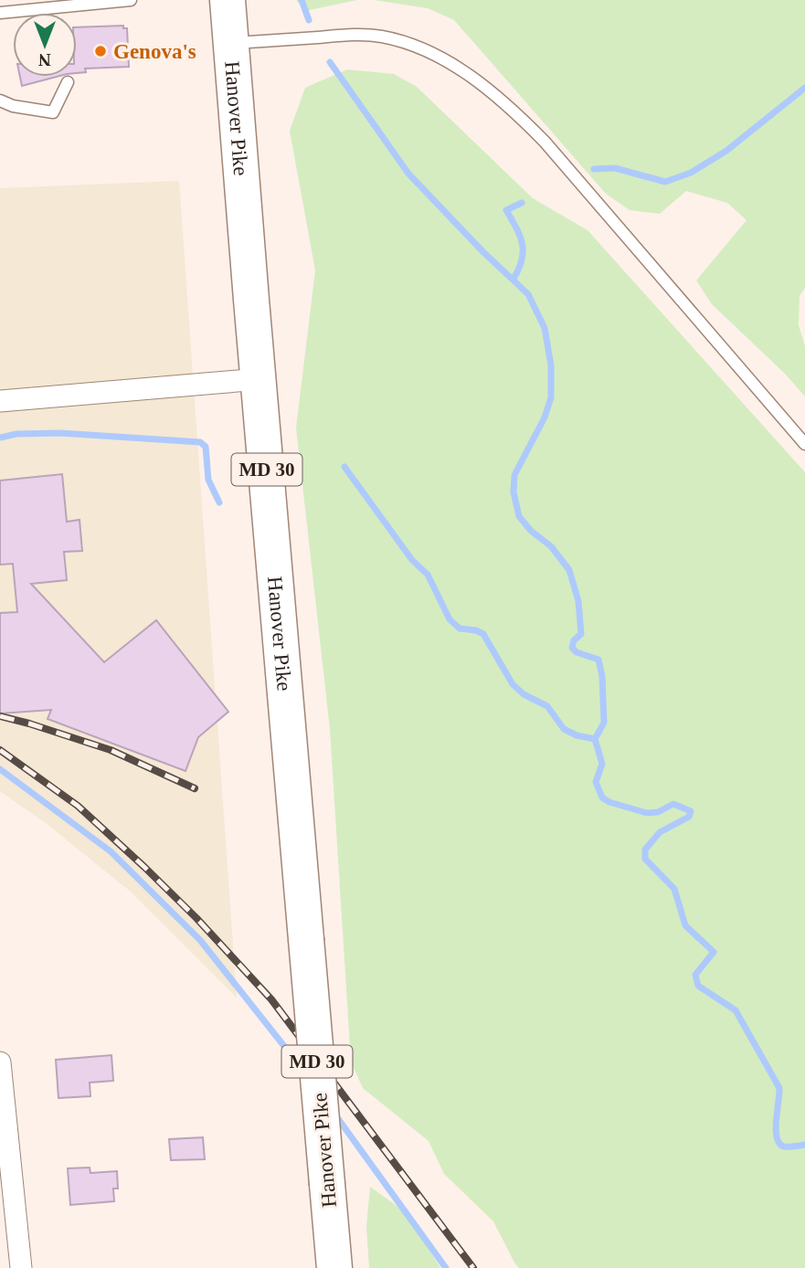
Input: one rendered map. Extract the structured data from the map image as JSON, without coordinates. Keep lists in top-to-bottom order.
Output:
{
  "streets": {
    "highway": ["Hanover Pike", "MD 30"]
  },
  "places": ["Genova's"],
  "north": "bottom"
}
